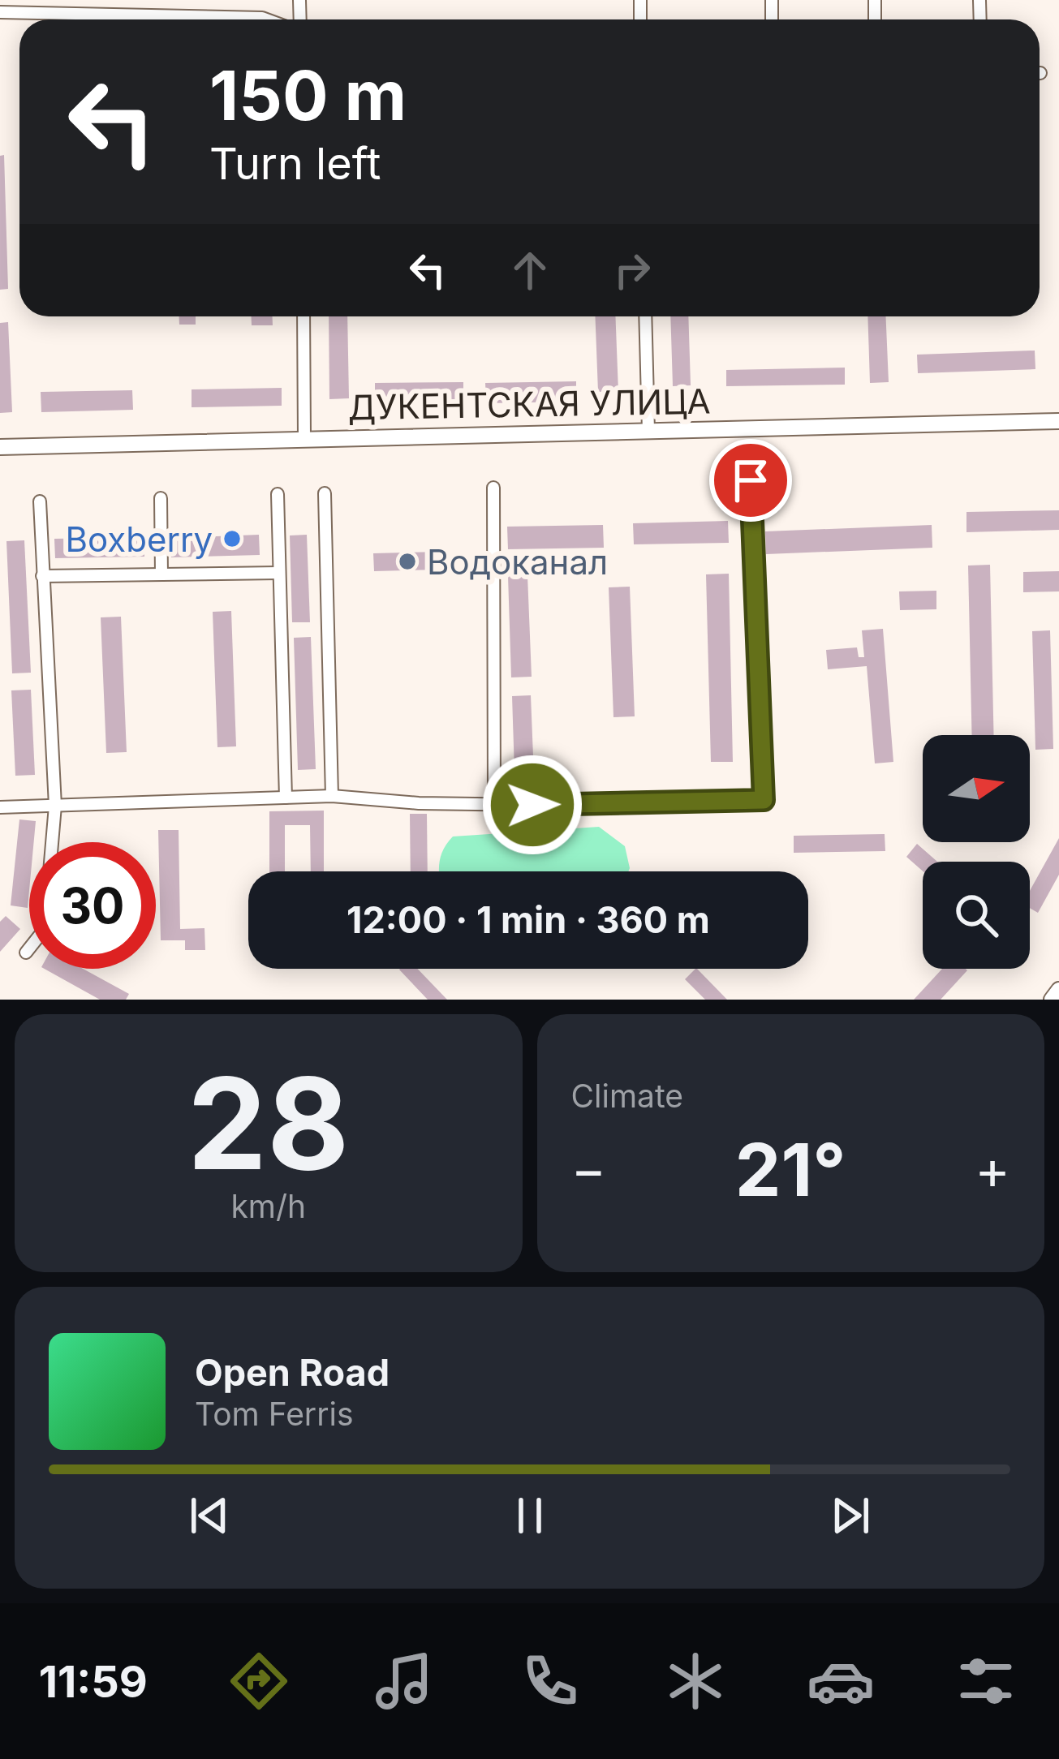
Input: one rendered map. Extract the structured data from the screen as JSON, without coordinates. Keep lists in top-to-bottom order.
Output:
{
  "streets": {
    "main road": ["ДУКЕНТСКАЯ УЛИЦА"]
  },
  "places": ["Boxberry", "Водоканал"],
  "north": "right",
  "page": {
    "turn": ["150 m", "Turn left"],
    "limit": "30",
    "trip": "12:00 · 1 min · 360 m",
    "tile": [
      ["28", "km/h"],
      "Climate"
    ],
    "heat": ["−", "21°", "+"],
    "song": ["Open Road", "Tom Ferris"],
    "tabs": "11:59"
  }
}
